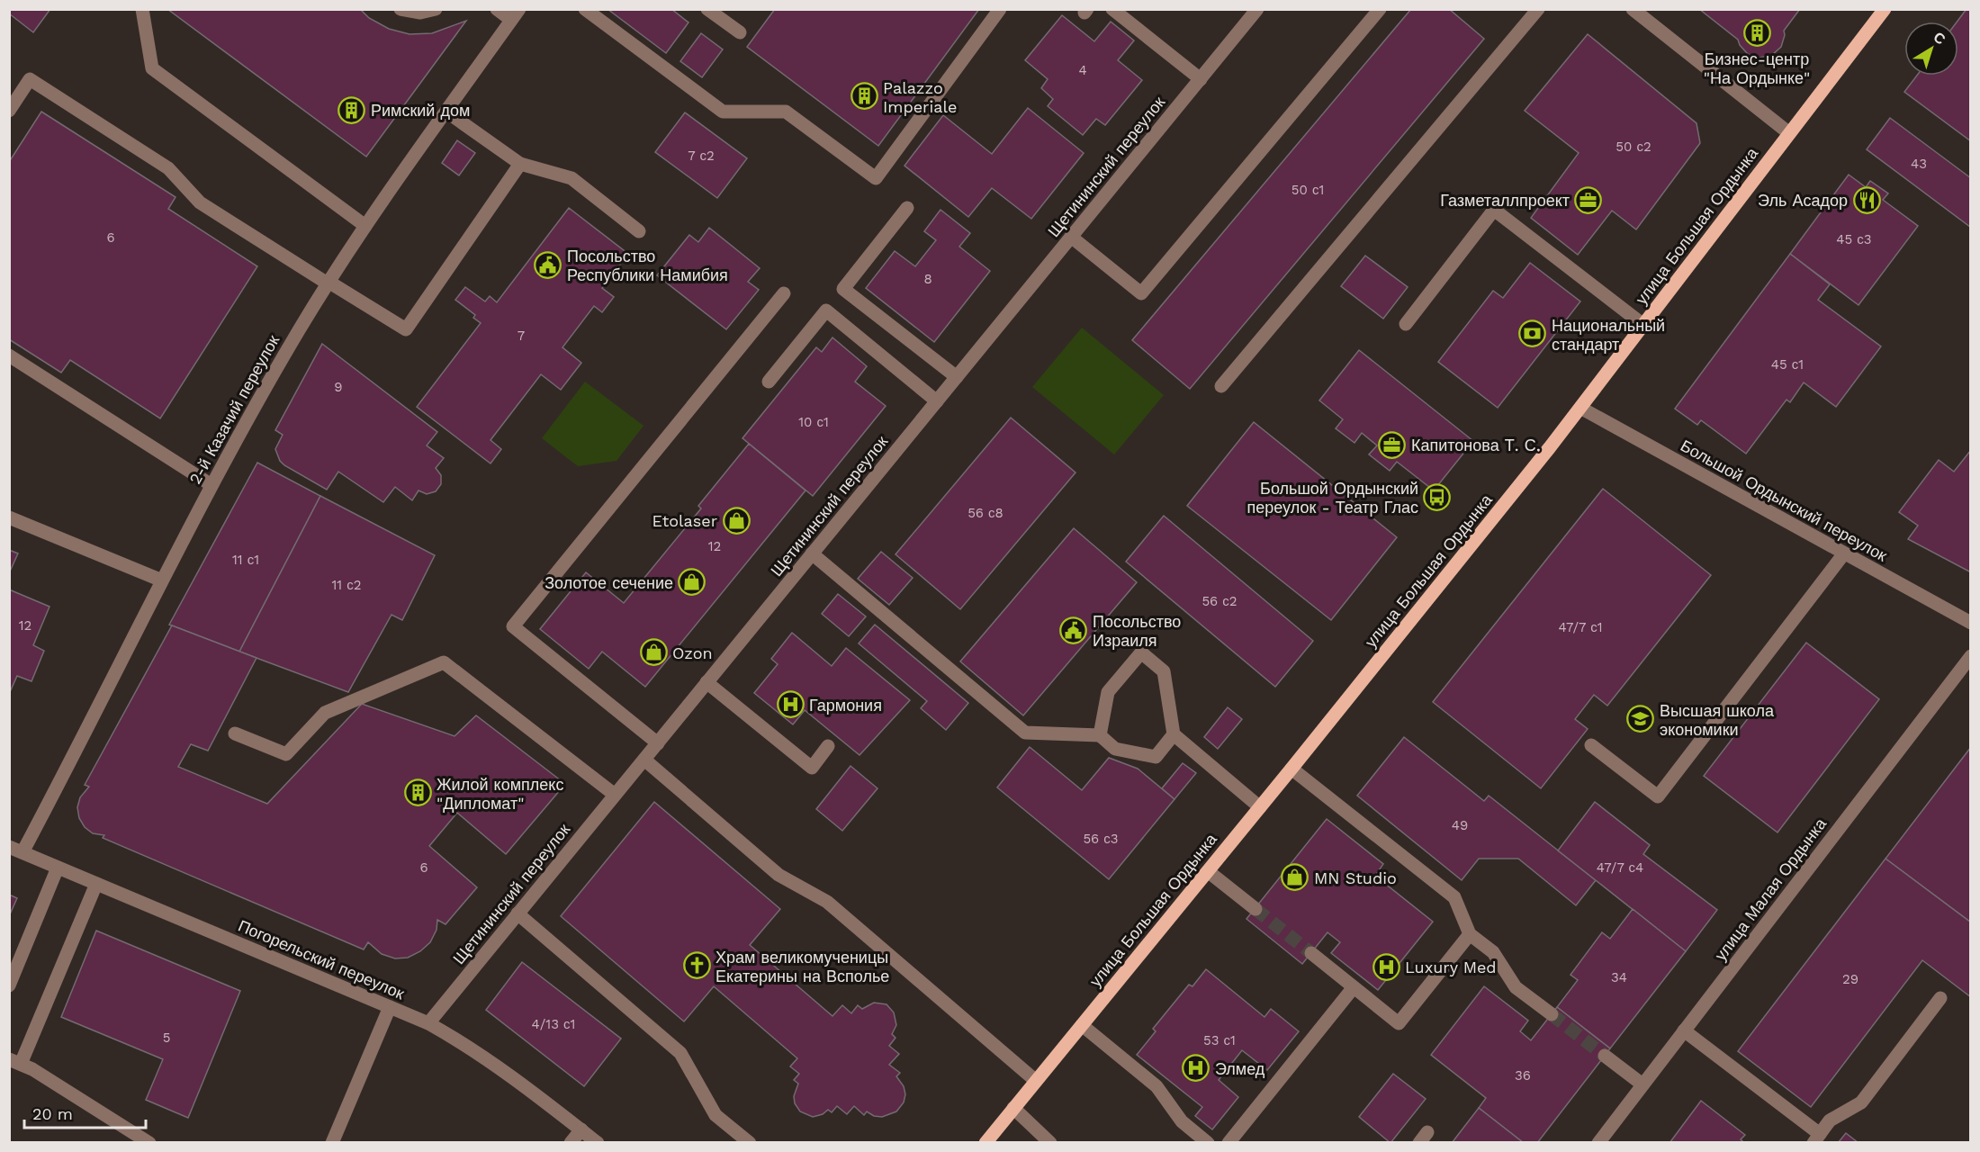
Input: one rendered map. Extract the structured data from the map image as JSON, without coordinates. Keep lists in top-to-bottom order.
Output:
{
  "streets": {
    "main road": ["улица Большая Ордынка"],
    "street": [
      "Щетининский переулок",
      "2-й Казачий переулок",
      "Большой Ордынский переулок",
      "улица Малая Ордынка",
      "Погорельский переулок"
    ]
  },
  "crossings": [
    ["Щетининский переулок", "Погорельский переулок"],
    ["улица Большая Ордынка", "Большой Ордынский переулок"],
    ["2-й Казачий переулок", "Погорельский переулок"]
  ],
  "places": {
    "building": [
      "Бизнес-центр \"На Ордынке\"",
      "Palazzo Imperiale",
      "Римский дом",
      "Жилой комплекс \"Дипломат\""
    ],
    "office": ["Газметаллпроект", "Капитонова Т. С."],
    "restaurant": ["Эль Асадор"],
    "public building": ["Посольство Республики Намибия", "Посольство Израиля"],
    "bank": ["Национальный стандарт"],
    "bus stop": ["Большой Ордынский переулок - Театр Глас"],
    "shop": [
      "Etolaser",
      "Золотое сечение",
      "Ozon",
      "MN Studio"
    ],
    "hospital": ["Гармония", "Luxury Med", "Элмед"],
    "school or university": ["Высшая школа экономики"],
    "church": ["Храм великомученицы Екатерины на Всполье"]
  },
  "house_numbers": [
    "4",
    "50 с2",
    "7 с2",
    "43",
    "50 с1",
    "6",
    "45 с3",
    "8",
    "7",
    "45 с1",
    "9",
    "10 с1",
    "56 с8",
    "12",
    "11 с1",
    "11 с2",
    "56 с2",
    "12",
    "47/7 с1",
    "49",
    "56 с3",
    "6",
    "47/7 с4",
    "34",
    "29",
    "4/13 с1",
    "5",
    "53 с1",
    "36"
  ],
  "scale_bar": "20 m",
  "north": "top right"
}
